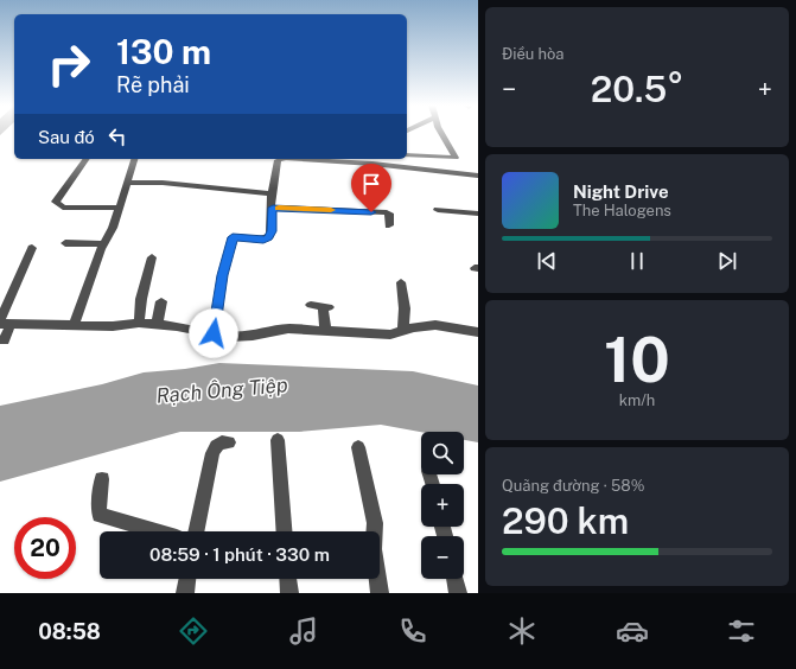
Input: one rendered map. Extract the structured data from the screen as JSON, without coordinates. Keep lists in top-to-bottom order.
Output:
{
  "water": ["Rạch Ông Tiệp"],
  "page": {
    "tile": [
      "Điều hòa",
      ["10", "km/h"],
      ["Quãng đường · 58%", "290 km"]
    ],
    "turn": ["130 m", "Rẽ phải"],
    "heat": ["−", "20.5°", "+"],
    "then": "Sau đó",
    "song": ["Night Drive", "The Halogens"],
    "map_buttons": ["+", "−"],
    "limit": "20",
    "trip": "08:59 · 1 phút · 330 m",
    "tabs": "08:58"
  }
}
